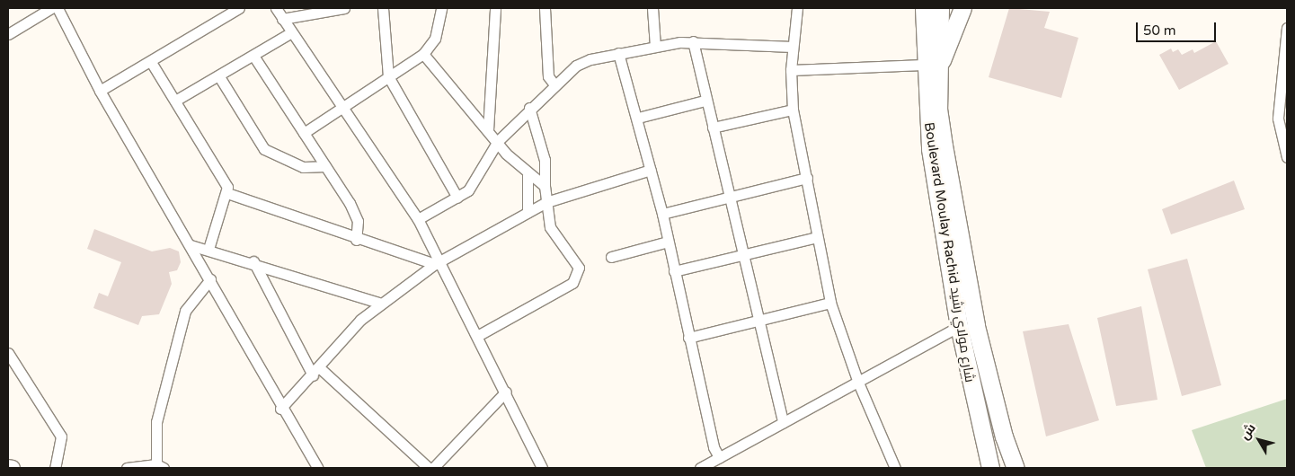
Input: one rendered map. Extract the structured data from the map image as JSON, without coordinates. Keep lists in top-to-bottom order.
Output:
{
  "streets": {
    "main road": ["Boulevard Moulay Rachid شارع مولاي رشيد"]
  },
  "scale_bar": "50 m",
  "north": "top left"
}
